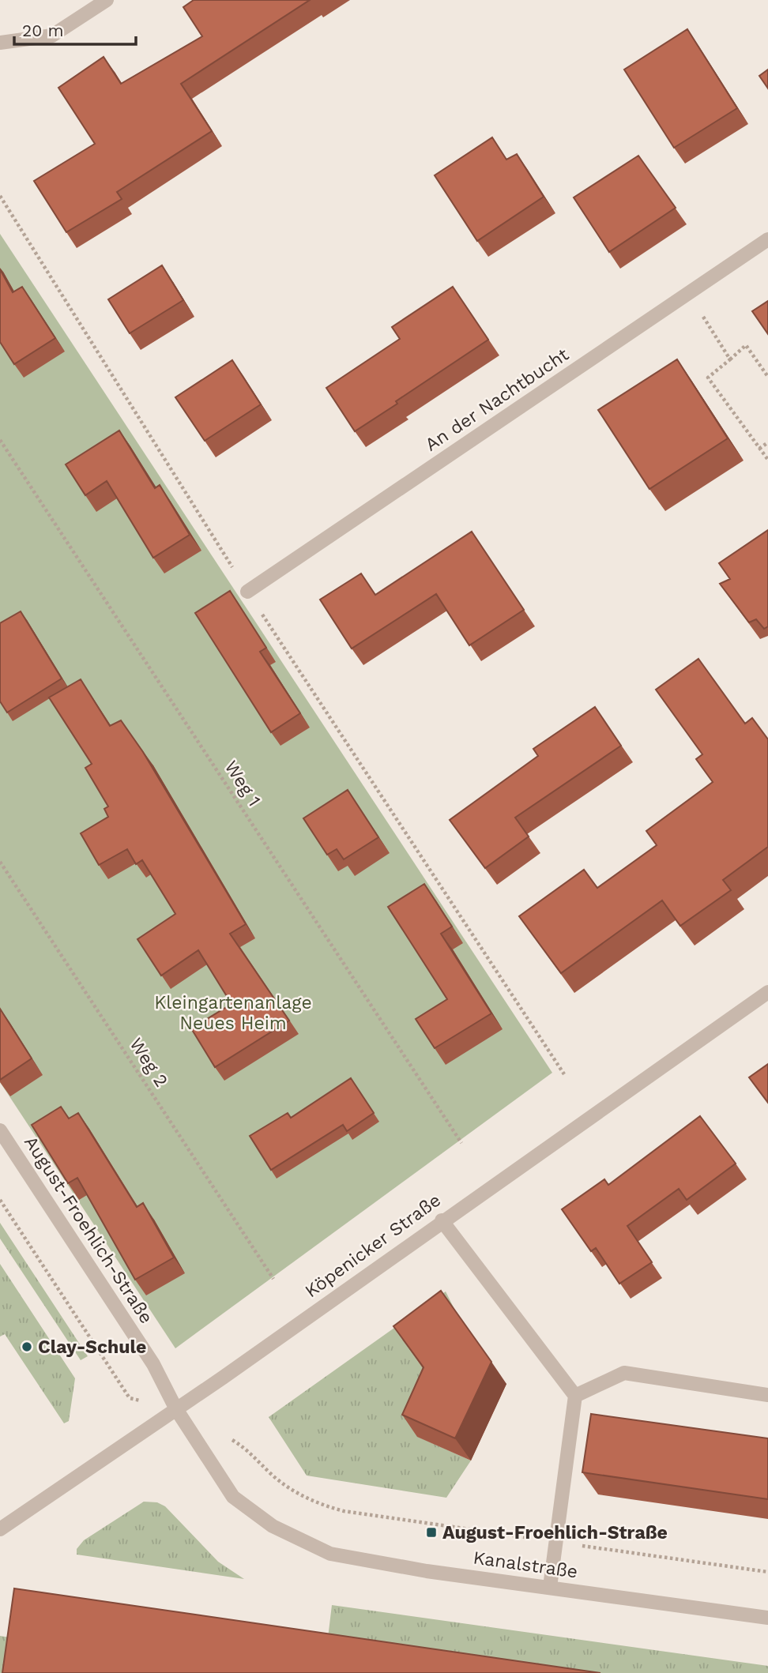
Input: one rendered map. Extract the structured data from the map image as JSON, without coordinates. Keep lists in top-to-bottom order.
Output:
{
  "streets": {
    "street": [
      "An der Nachtbucht",
      "August-Froehlich-Straße",
      "Köpenicker Straße",
      "Kanalstraße"
    ],
    "path": ["Weg 1", "Weg 2"]
  },
  "crossings": [
    ["August-Froehlich-Straße", "Köpenicker Straße"],
    ["August-Froehlich-Straße", "Kanalstraße"],
    ["Köpenicker Straße", "Kanalstraße"]
  ],
  "parks": ["Kleingartenanlage Neues Heim"],
  "places": {
    "other": ["Clay-Schule"],
    "transit": ["August-Froehlich-Straße"]
  },
  "scale_bar": "20 m"
}
